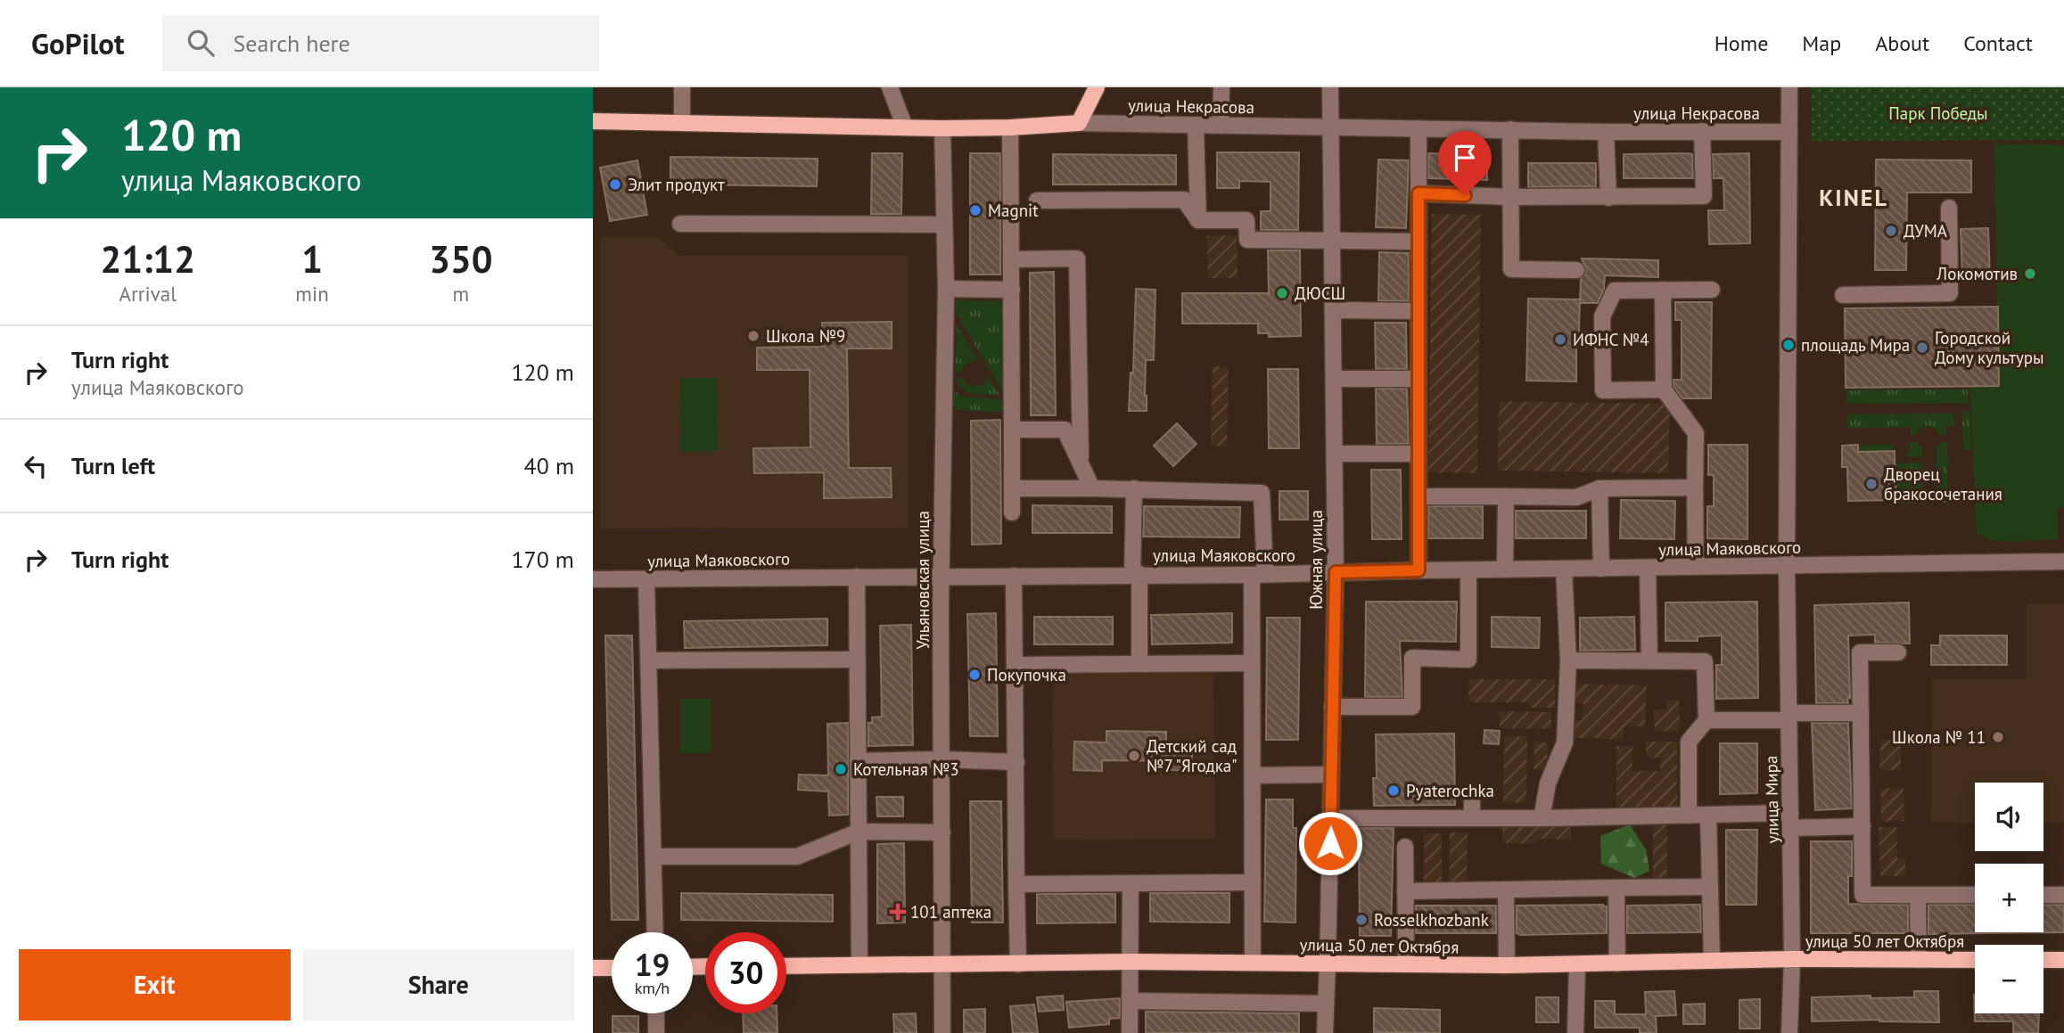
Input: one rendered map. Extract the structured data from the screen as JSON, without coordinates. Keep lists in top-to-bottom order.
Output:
{
  "streets": {
    "main road": ["улица Некрасова", "улица 50 лет Октября"],
    "street": [
      "улица Маяковского",
      "Южная улица",
      "Ульяновская улица",
      "улица Мира"
    ]
  },
  "crossings": [
    ["улица Некрасова", "Южная улица"],
    ["улица Некрасова", "Ульяновская улица"],
    ["улица Некрасова", "улица Мира"],
    ["улица Маяковского", "Южная улица"],
    ["улица Маяковского", "Ульяновская улица"],
    ["улица Маяковского", "улица Мира"],
    ["Южная улица", "улица 50 лет Октября"],
    ["Ульяновская улица", "улица 50 лет Октября"],
    ["улица Мира", "улица 50 лет Октября"]
  ],
  "districts": ["KINEL"],
  "parks": ["Парк Победы"],
  "places": {
    "other": [
      "Элит продукт",
      "Magnit",
      "ДУМА",
      "Локомотив",
      "ДЮСШ",
      "Школа №9",
      "ИФНС №4",
      "площадь Мира",
      "Городской Дому культуры",
      "Дворец бракосочетания",
      "Покупочка",
      "Школа № 11",
      "Детский сад №7 \"Ягодка\"",
      "Котельная №3",
      "Pyaterochka",
      "Rosselkhozbank"
    ],
    "health": ["101 аптека"]
  },
  "page": {
    "header": "GoPilot",
    "search": "Search here",
    "nav": [
      "Home",
      "Map",
      "About",
      "Contact"
    ],
    "turn": ["120 m", "улица Маяковского"],
    "eta": [
      "21:12",
      "Arrival",
      "1",
      "min",
      "350",
      "m"
    ],
    "list": [
      {
        "name": "Turn right",
        "note": "улица Маяковского",
        "value": "120 m"
      },
      {
        "name": "Turn left",
        "value": "40 m"
      },
      {
        "name": "Turn right",
        "value": "170 m"
      }
    ],
    "map_buttons": ["+", "−"],
    "speed": "19 km/h",
    "limit": "30",
    "buttons": ["Exit", "Share"]
  }
}
